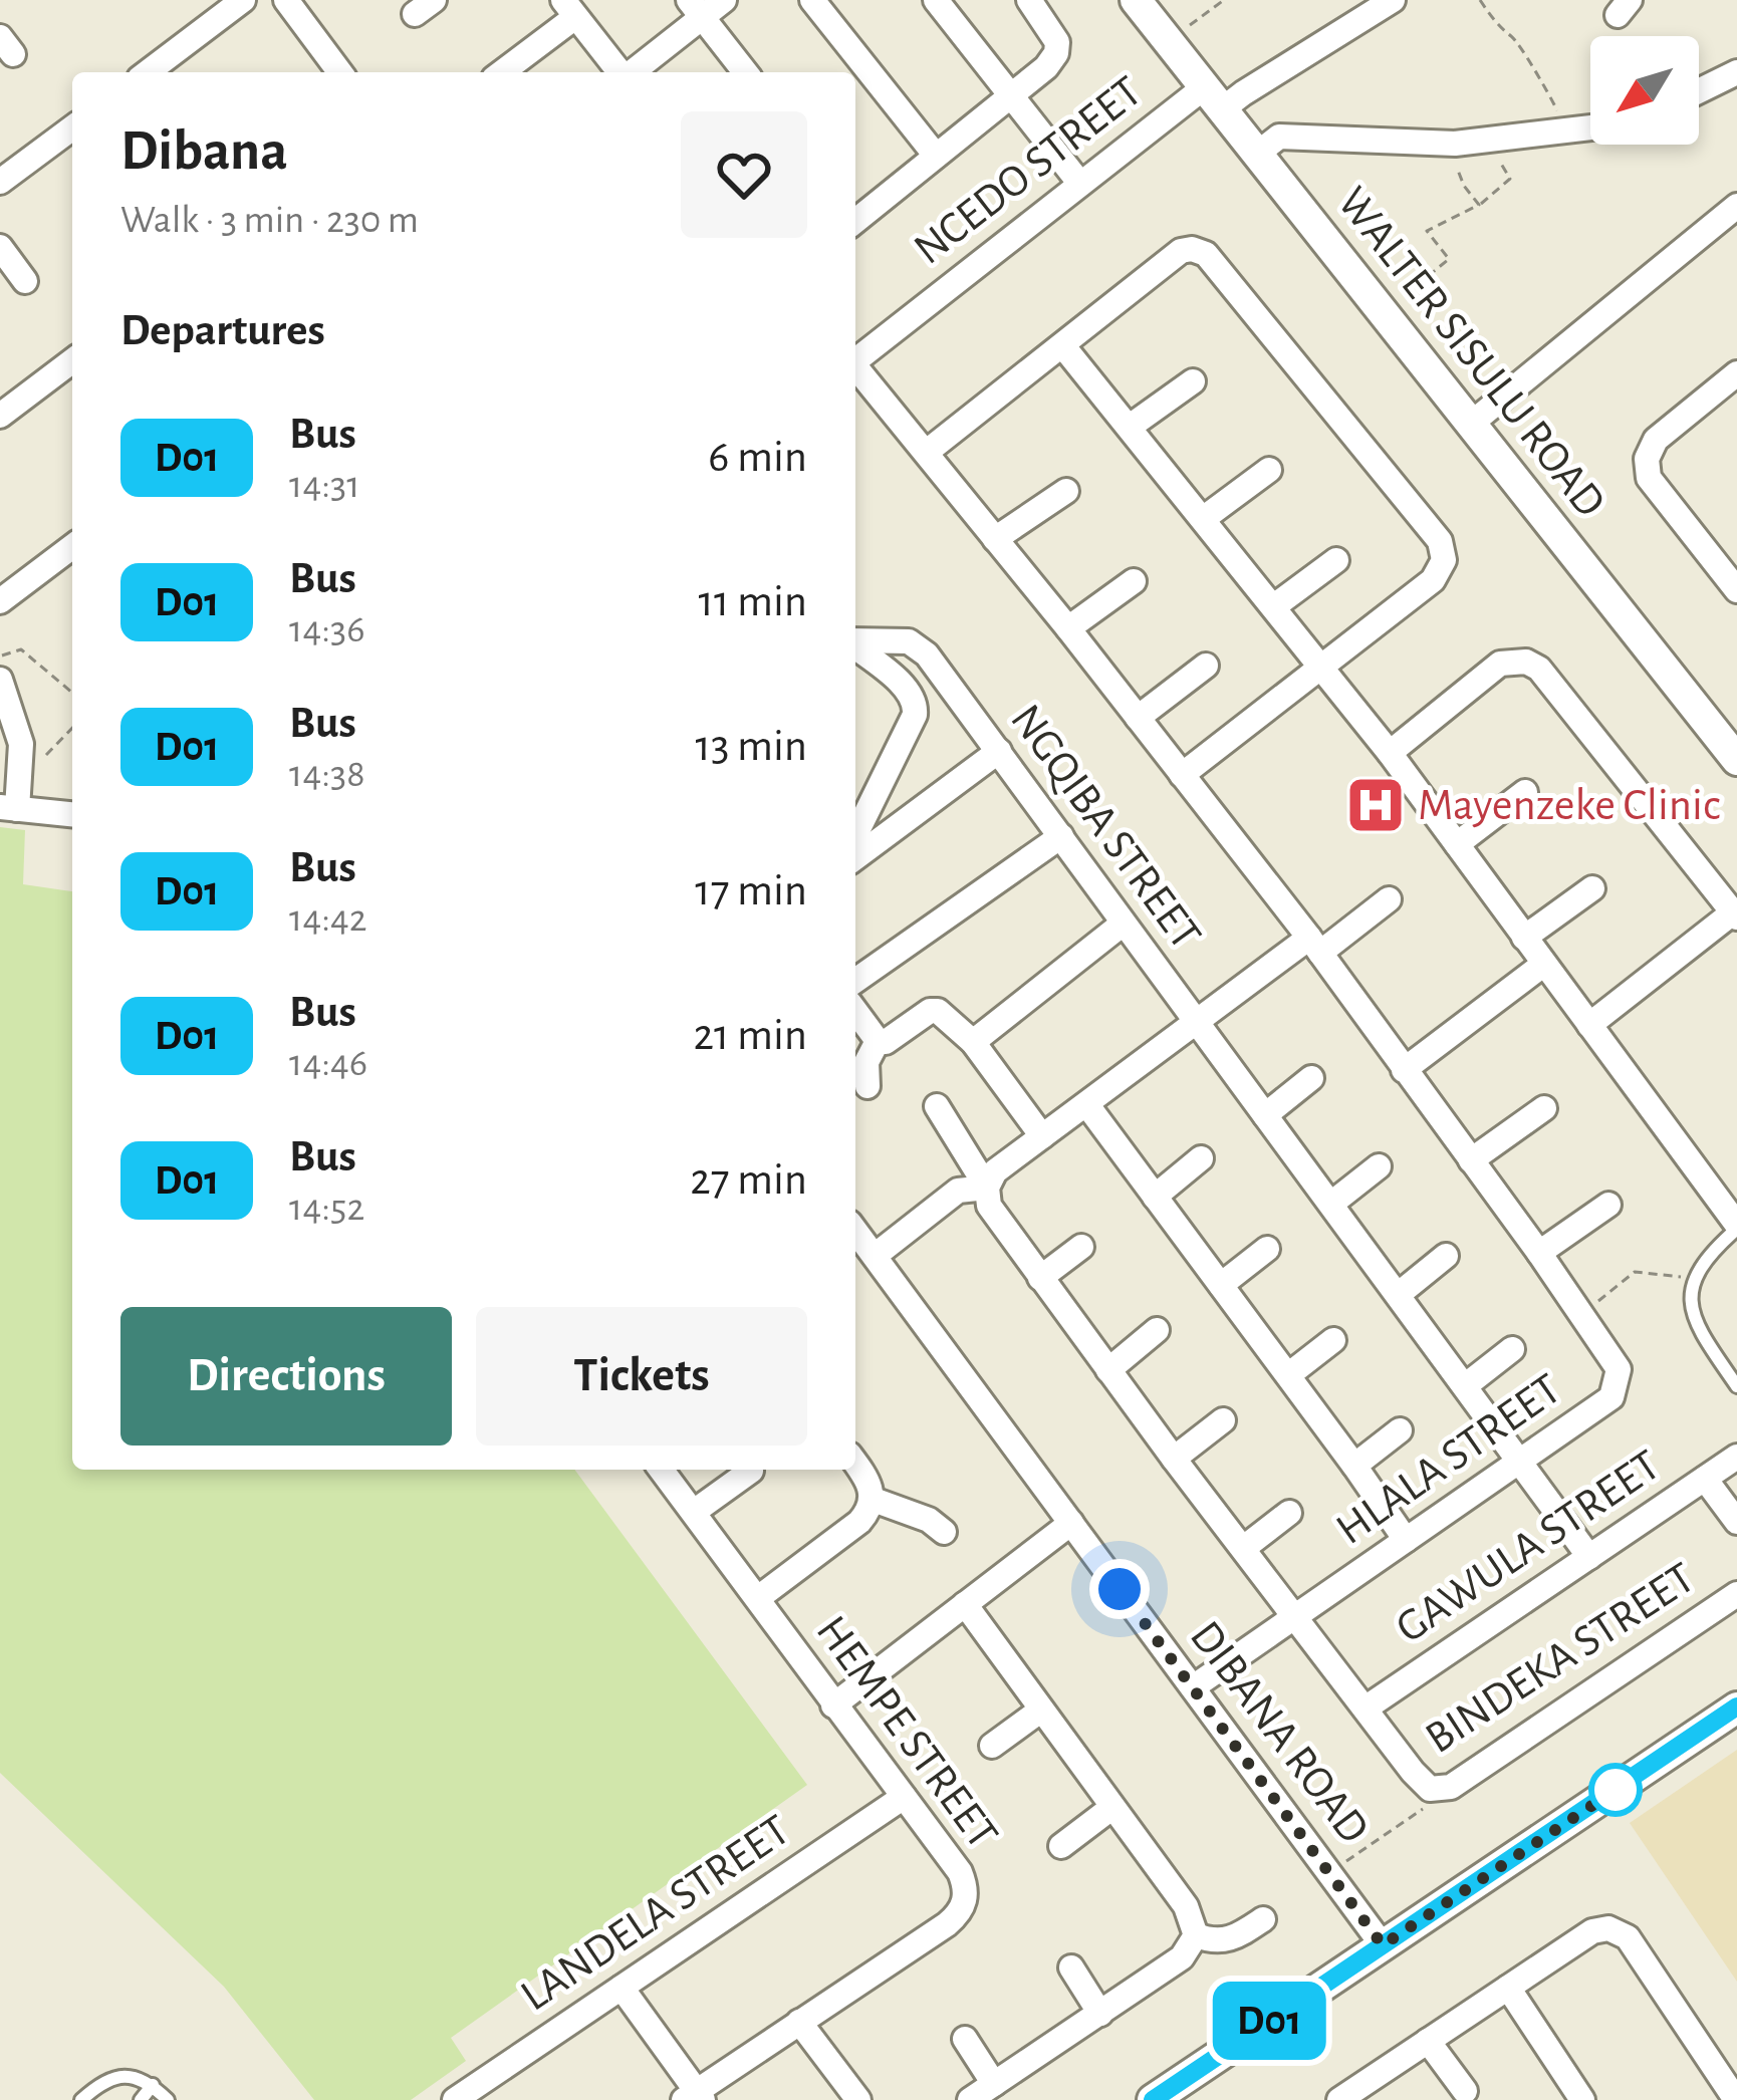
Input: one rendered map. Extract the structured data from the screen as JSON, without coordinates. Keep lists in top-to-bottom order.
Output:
{
  "streets": {
    "street": [
      "NCEDO STREET",
      "WALTER SISULU ROAD",
      "NGQIBA STREET",
      "HLALA STREET",
      "GAWULA STREET",
      "BINDEKA STREET",
      "HEMPE STREET",
      "DIBANA ROAD",
      "LANDELA STREET"
    ]
  },
  "crossings": [
    ["NCEDO STREET", "WALTER SISULU ROAD"],
    ["NGQIBA STREET", "HLALA STREET"],
    ["NGQIBA STREET", "GAWULA STREET"],
    ["HLALA STREET", "BINDEKA STREET"],
    ["HLALA STREET", "DIBANA ROAD"],
    ["GAWULA STREET", "BINDEKA STREET"],
    ["HEMPE STREET", "LANDELA STREET"]
  ],
  "places": {
    "hospital": ["Mayenzeke Clinic"]
  },
  "lines": ["bus line D01"],
  "north": "bottom left",
  "page": {
    "on_map": "D01",
    "heading": [
      ["Dibana", "Walk · 3 min · 230 m"],
      "Departures"
    ],
    "list": [
      {
        "mark": "D01",
        "name": "Bus",
        "note": "14:31",
        "value": "6 min"
      },
      {
        "mark": "D01",
        "name": "Bus",
        "note": "14:36",
        "value": "11 min"
      },
      {
        "mark": "D01",
        "name": "Bus",
        "note": "14:38",
        "value": "13 min"
      },
      {
        "mark": "D01",
        "name": "Bus",
        "note": "14:42",
        "value": "17 min"
      },
      {
        "mark": "D01",
        "name": "Bus",
        "note": "14:46",
        "value": "21 min"
      },
      {
        "mark": "D01",
        "name": "Bus",
        "note": "14:52",
        "value": "27 min"
      }
    ],
    "buttons": ["Directions", "Tickets"]
  }
}
